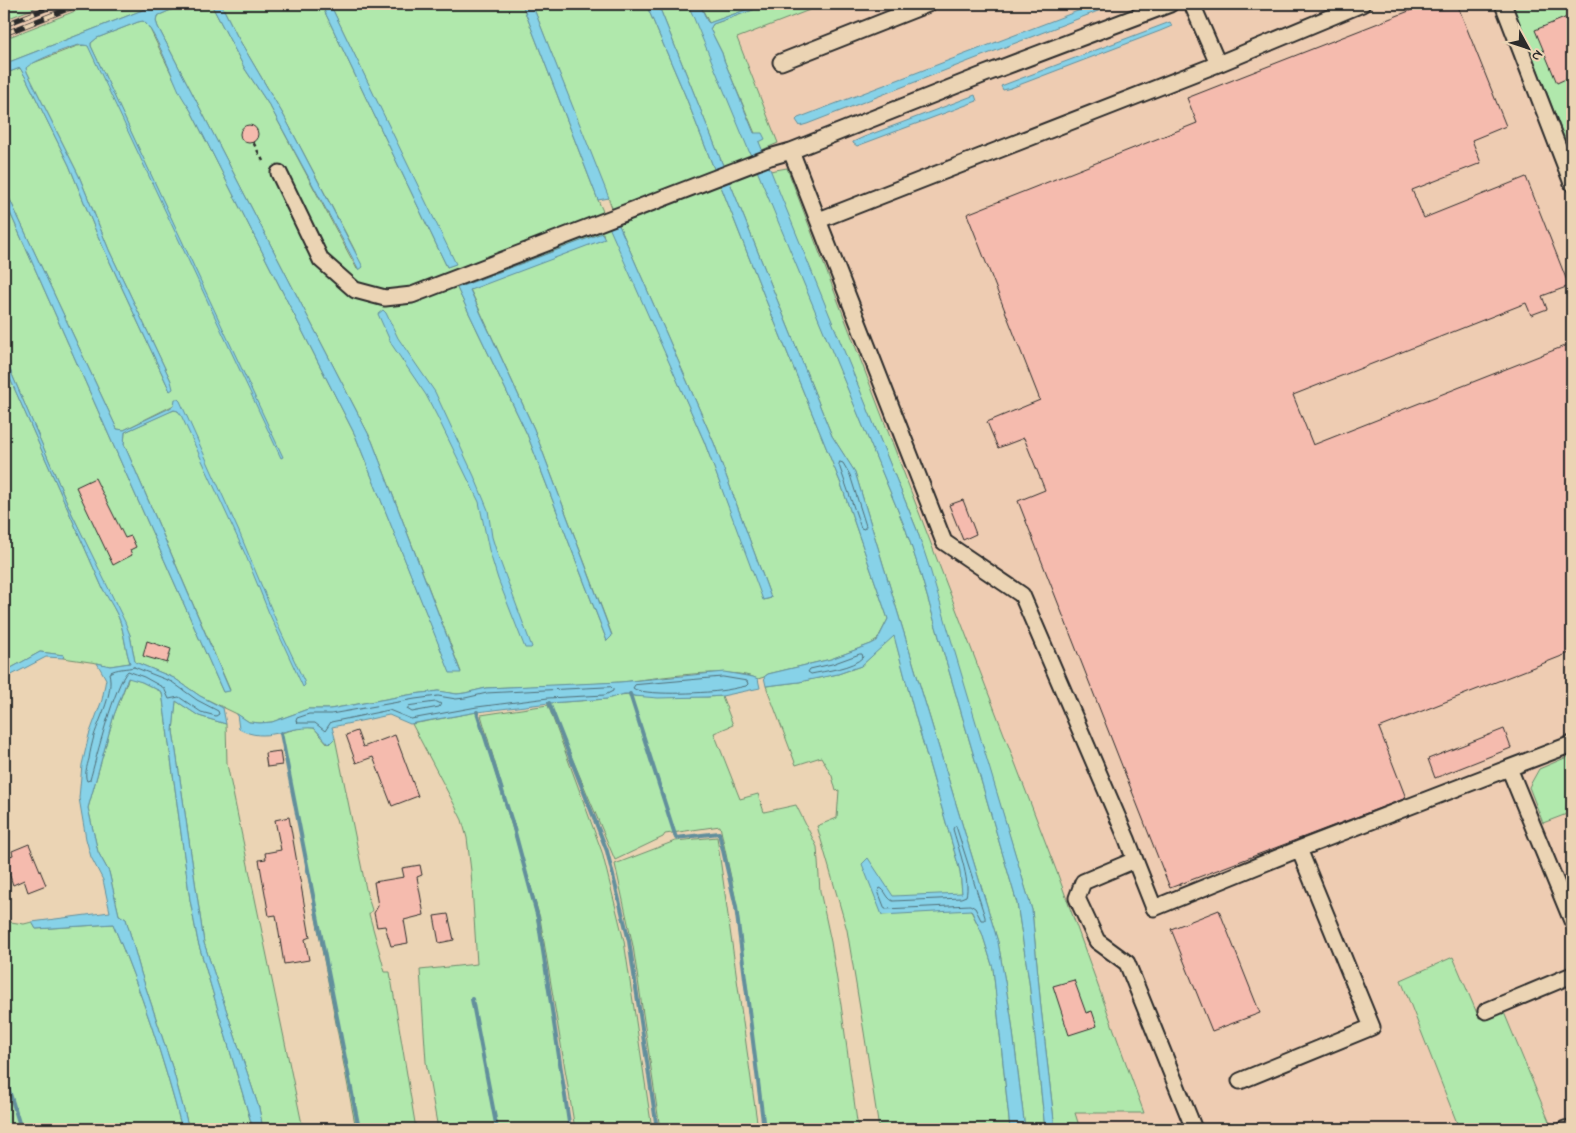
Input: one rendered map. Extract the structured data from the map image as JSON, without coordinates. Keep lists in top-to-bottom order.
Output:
{
  "north": "bottom right"
}
